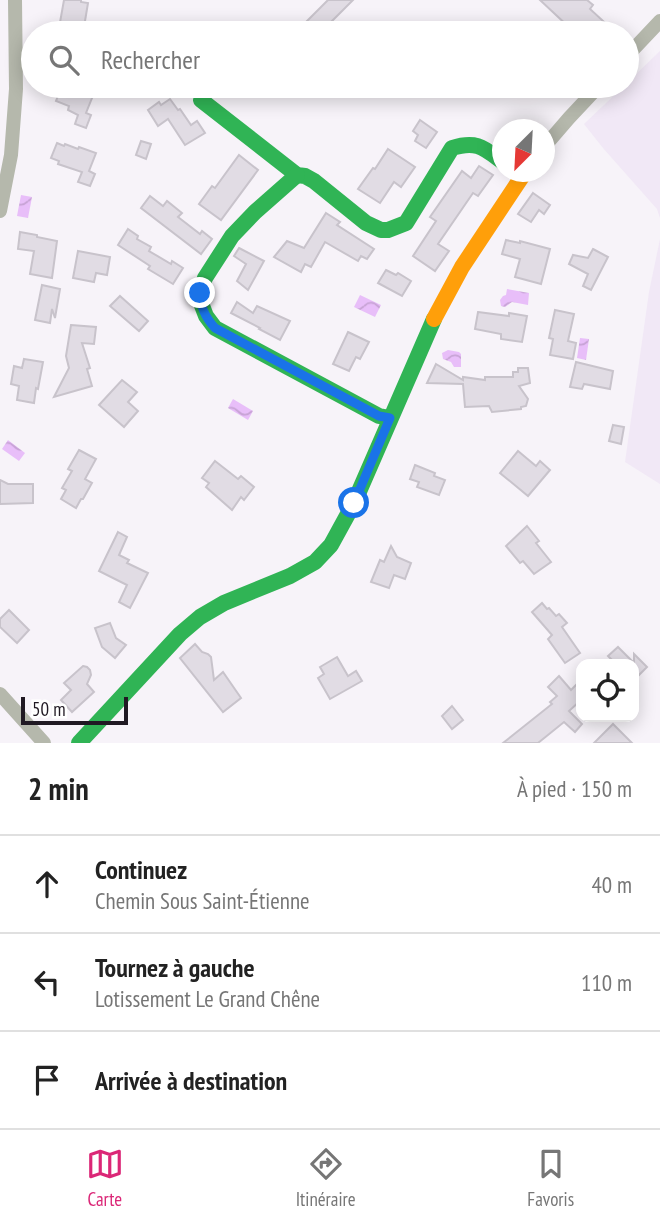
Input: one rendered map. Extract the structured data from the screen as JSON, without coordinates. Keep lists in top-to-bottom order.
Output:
{
  "scale_bar": "50 m",
  "north": "bottom left",
  "page": {
    "search": "Rechercher",
    "scale": "50 m",
    "heading": ["2 min", "À pied · 150 m"],
    "list": [
      ["Continuez", "Chemin Sous Saint-Étienne", "40 m"],
      ["Tournez à gauche", "Lotissement Le Grand Chêne", "110 m"],
      "Arrivée à destination"
    ],
    "nav": ["Carte", "Itinéraire", "Favoris"]
  }
}
